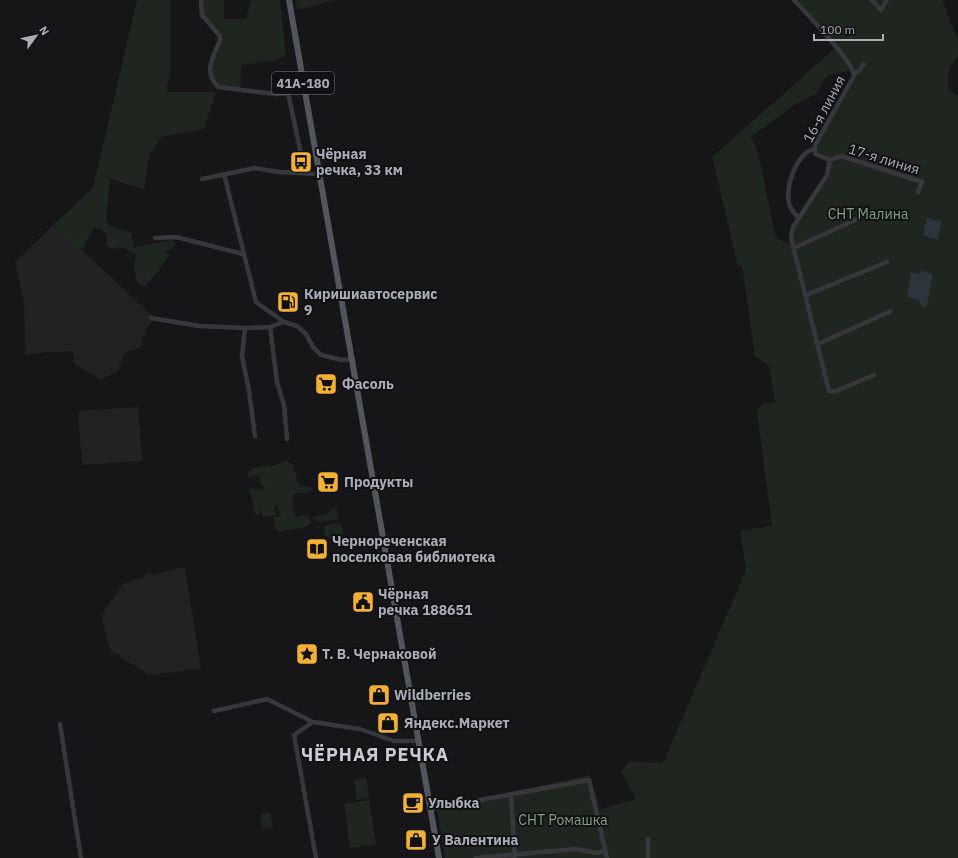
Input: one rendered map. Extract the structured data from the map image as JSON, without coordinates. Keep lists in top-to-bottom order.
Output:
{
  "streets": {
    "main road": ["41А-180"],
    "street": ["16-я линия", "17-я линия"]
  },
  "crossings": [
    ["16-я линия", "17-я линия"]
  ],
  "districts": ["ЧЁРНАЯ РЕЧКА"],
  "parks": ["СНТ Малина", "СНТ Ромашка"],
  "places": {
    "bus stop": ["Чёрная речка, 33 км"],
    "fuel station": ["Киришиавтосервис 9"],
    "supermarket": ["Фасоль", "Продукты"],
    "library": ["Чернореченская поселковая библиотека"],
    "public building": ["Чёрная речка 188651"],
    "place": ["Т. В. Чернаковой"],
    "shop": ["Wildberries", "Яндекс.Маркет", "У Валентина"],
    "cafe": ["Улыбка"]
  },
  "scale_bar": "100 m",
  "north": "top right"
}
